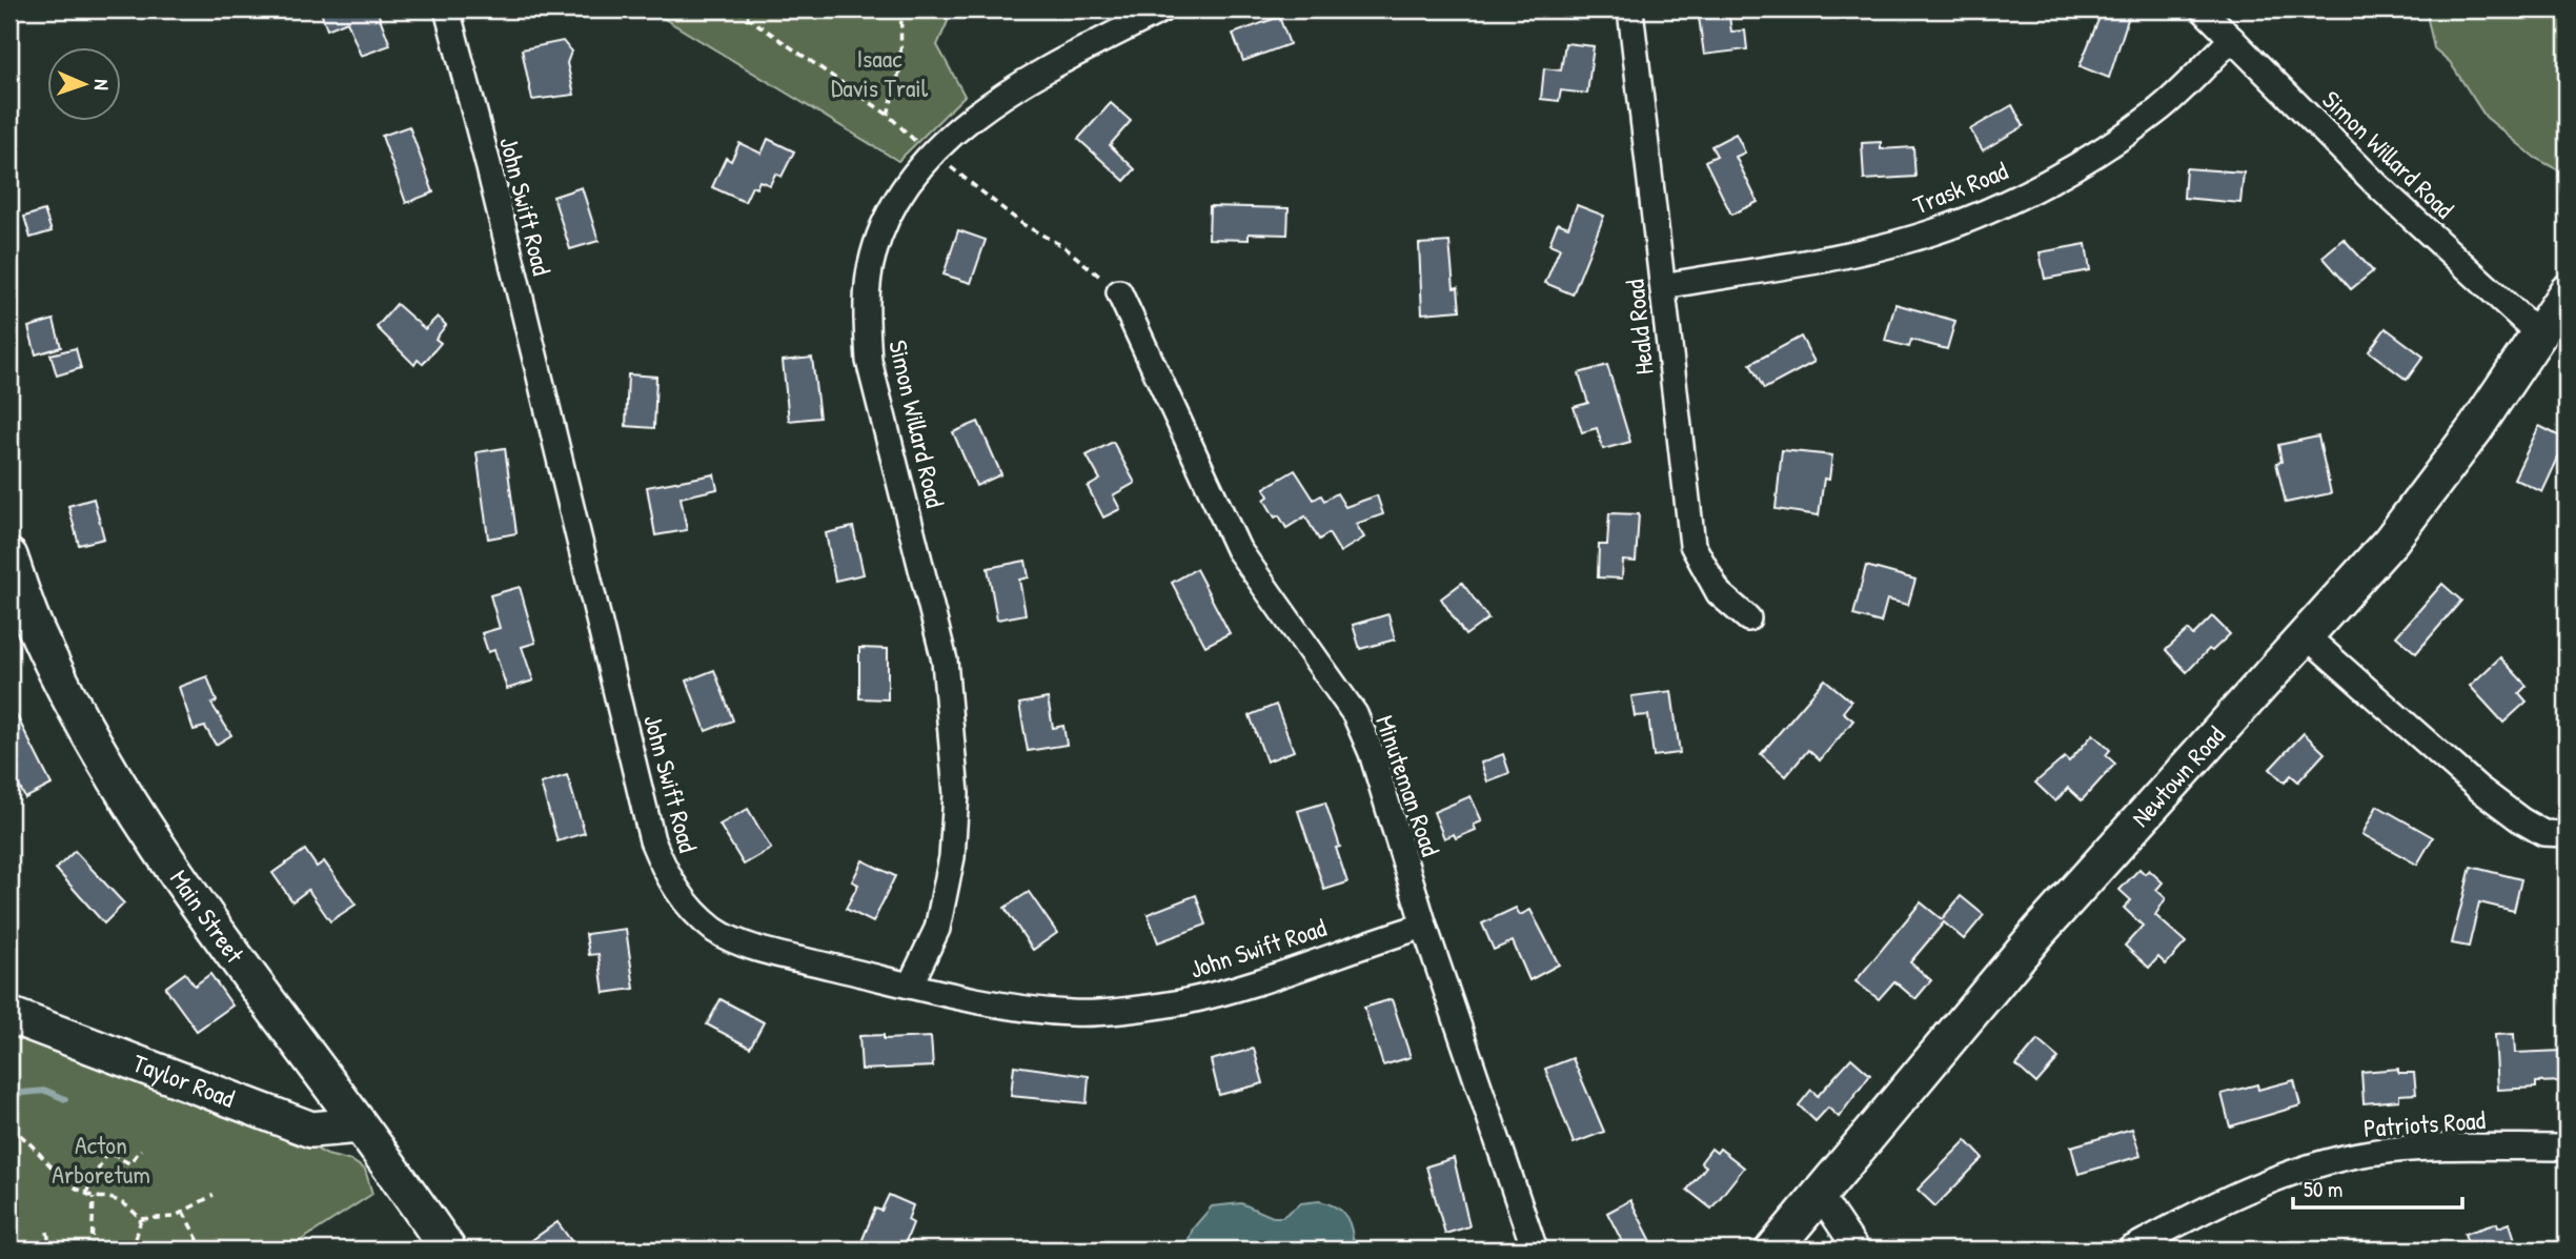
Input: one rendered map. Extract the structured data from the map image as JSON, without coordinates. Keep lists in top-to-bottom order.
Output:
{
  "streets": {
    "street": [
      "Simon Willard Road",
      "Trask Road",
      "John Swift Road",
      "Heald Road",
      "Newtown Road",
      "Minuteman Road",
      "Main Street",
      "Taylor Road",
      "Patriots Road"
    ]
  },
  "crossings": [
    ["Simon Willard Road", "Trask Road"],
    ["Simon Willard Road", "John Swift Road"],
    ["Simon Willard Road", "Newtown Road"],
    ["Trask Road", "Heald Road"],
    ["John Swift Road", "Minuteman Road"],
    ["Main Street", "Taylor Road"]
  ],
  "parks": ["Isaac Davis Trail", "Acton Arboretum"],
  "scale_bar": "50 m",
  "north": "right"
}
